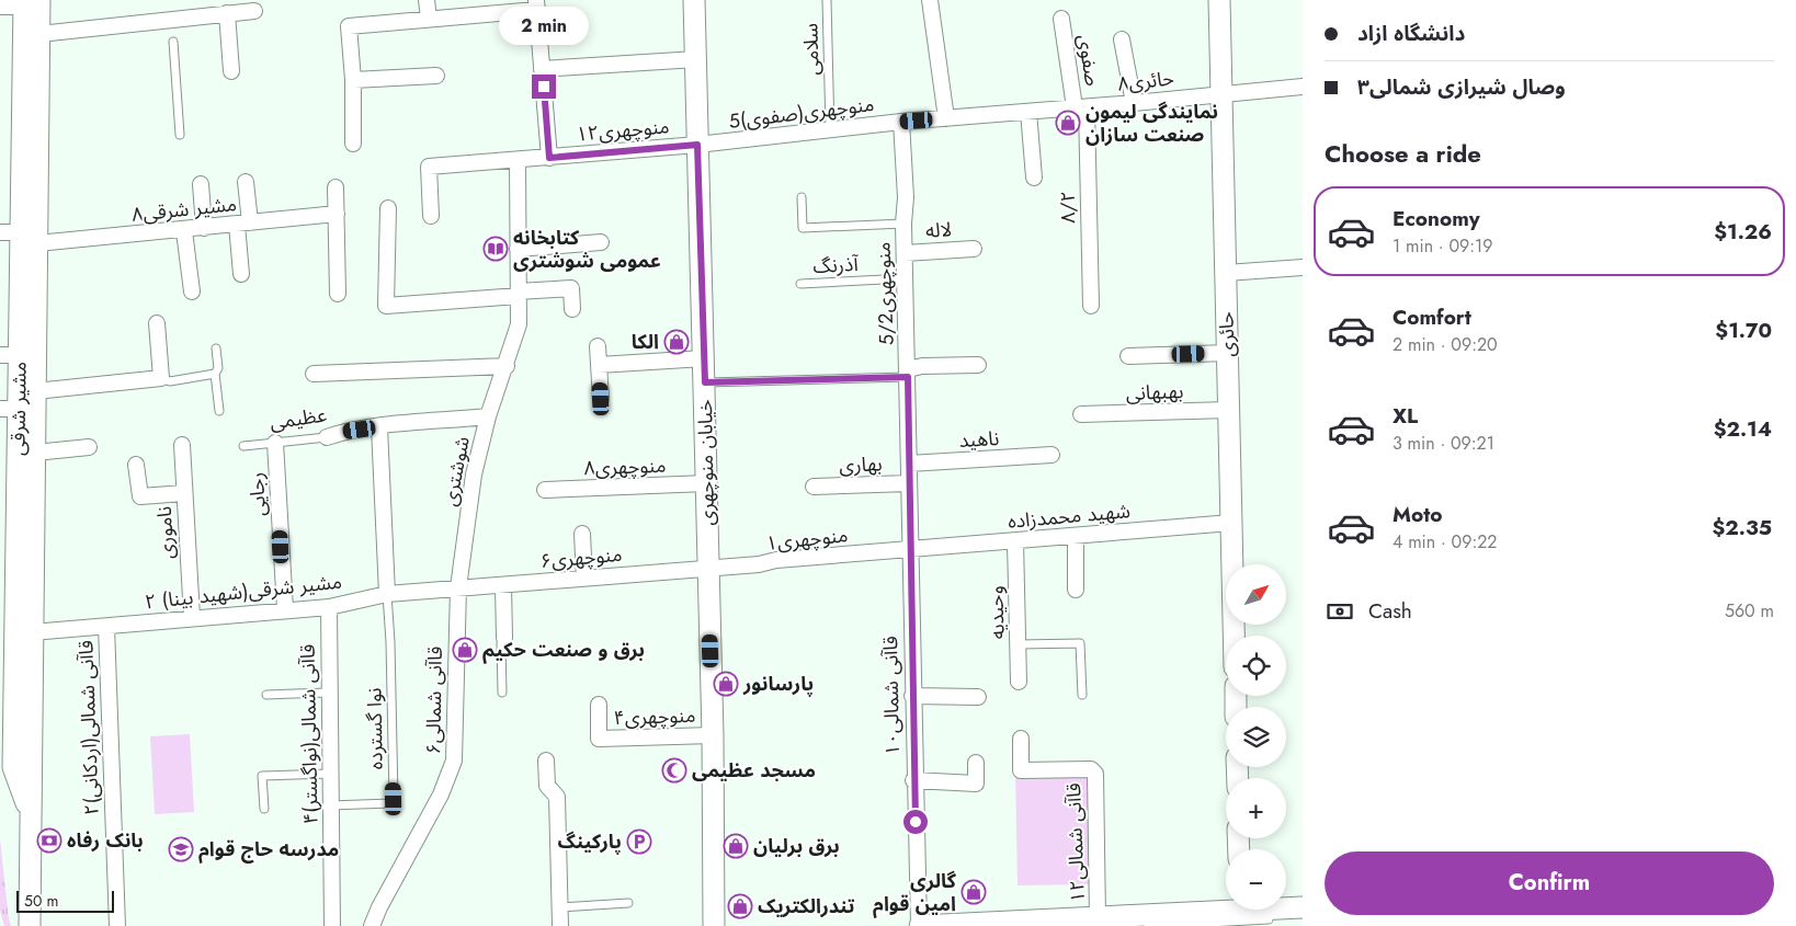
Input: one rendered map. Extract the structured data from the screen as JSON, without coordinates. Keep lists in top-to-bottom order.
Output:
{
  "streets": {
    "main road": ["حائری", "مشیر شرقی", "خیابان منوچهری"],
    "street": [
      "صفوی",
      "حائری۸",
      "5منوچهری(صفوی)",
      "منوچهری۱۲",
      "۸/۲",
      "مشیر شرقی۸",
      "لاله",
      "5/2منوچهری",
      "بهبهانی",
      "عظیمی",
      "ناهید",
      "بهاری",
      "منوچهری۸",
      "شوشتری",
      "رجایی",
      "شهید محمدزاده",
      "ناموری",
      "منوچهری۱",
      "منوچهری۶",
      "۲ مشیر شرقی(شهید بینا)",
      "وحیدیه",
      "قاآنی شمالی۱۰",
      "قاآنی شمالی۶",
      "منوچهری۴",
      "۲قاآنی شمالی(اردکانی)",
      "۴قاآنی شمالی(نواگستر)",
      "قاآنی شمالی۱۲"
    ],
    "lane": ["سلامی", "آذرنگ", "نوا گسترده"]
  },
  "crossings": [
    ["سلامی", "5منوچهری(صفوی)"],
    ["صفوی", "حائری۸"],
    ["صفوی", "5منوچهری(صفوی)"],
    ["صفوی", "۸/۲"],
    ["حائری۸", "5منوچهری(صفوی)"],
    ["حائری۸", "۸/۲"],
    ["حائری۸", "حائری"],
    ["5منوچهری(صفوی)", "منوچهری۱۲"],
    ["5منوچهری(صفوی)", "۸/۲"],
    ["5منوچهری(صفوی)", "5/2منوچهری"],
    ["5منوچهری(صفوی)", "خیابان منوچهری"],
    ["منوچهری۱۲", "خیابان منوچهری"],
    ["منوچهری۱۲", "شوشتری"],
    ["مشیر شرقی۸", "مشیر شرقی"],
    ["لاله", "5/2منوچهری"],
    ["آذرنگ", "5/2منوچهری"],
    ["5/2منوچهری", "ناهید"],
    ["5/2منوچهری", "قاآنی شمالی۱۰"],
    ["حائری", "بهبهانی"],
    ["حائری", "شهید محمدزاده"],
    ["مشیر شرقی", "۲ مشیر شرقی(شهید بینا)"],
    ["عظیمی", "شوشتری"],
    ["عظیمی", "رجایی"],
    ["ناهید", "قاآنی شمالی۱۰"],
    ["خیابان منوچهری", "منوچهری۸"],
    ["خیابان منوچهری", "منوچهری۱"],
    ["خیابان منوچهری", "منوچهری۶"],
    ["خیابان منوچهری", "منوچهری۴"],
    ["بهاری", "قاآنی شمالی۱۰"],
    ["شوشتری", "منوچهری۶"],
    ["شوشتری", "۲ مشیر شرقی(شهید بینا)"],
    ["شوشتری", "قاآنی شمالی۶"],
    ["رجایی", "۲ مشیر شرقی(شهید بینا)"],
    ["شهید محمدزاده", "منوچهری۱"],
    ["شهید محمدزاده", "وحیدیه"],
    ["شهید محمدزاده", "قاآنی شمالی۱۰"],
    ["ناموری", "۲ مشیر شرقی(شهید بینا)"],
    ["منوچهری۱", "منوچهری۶"],
    ["منوچهری۱", "قاآنی شمالی۱۰"],
    ["منوچهری۶", "۲ مشیر شرقی(شهید بینا)"],
    ["منوچهری۶", "قاآنی شمالی۶"],
    ["۲ مشیر شرقی(شهید بینا)", "قاآنی شمالی۶"],
    ["۲ مشیر شرقی(شهید بینا)", "۲قاآنی شمالی(اردکانی)"],
    ["۲ مشیر شرقی(شهید بینا)", "نوا گسترده"],
    ["۲ مشیر شرقی(شهید بینا)", "۴قاآنی شمالی(نواگستر)"],
    ["نوا گسترده", "۴قاآنی شمالی(نواگستر)"]
  ],
  "places": {
    "shop": [
      "نمایندگی لیمون صنعت سازان",
      "الکا",
      "برق و صنعت حکیم",
      "پارسانور",
      "برق برلیان",
      "گالری امین قوام",
      "تندرالکتریک"
    ],
    "library": ["کتابخانه عمومی شوشتری"],
    "mosque": ["مسجد عظیمی"],
    "bank": ["بانک رفاه"],
    "parking": ["پارکینگ"],
    "school or university": ["مدرسه حاج قوام"]
  },
  "scale_bar": "50 m",
  "north": "top right",
  "page": {
    "banner": ["دانشگاه ازاد", "وصال شیرازی شمالی۳"],
    "bubble": "2 min",
    "heading": "Choose a ride",
    "list": [
      {
        "name": "Economy",
        "note": "1 min · 09:19",
        "value": "$1.26"
      },
      {
        "name": "Comfort",
        "note": "2 min · 09:20",
        "value": "$1.70"
      },
      {
        "name": "XL",
        "note": "3 min · 09:21",
        "value": "$2.14"
      },
      {
        "name": "Moto",
        "note": "4 min · 09:22",
        "value": "$2.35"
      }
    ],
    "map_buttons": ["+", "−"],
    "pay": ["Cash", "560 m"],
    "buttons": "Confirm",
    "scale": "50 m"
  }
}
